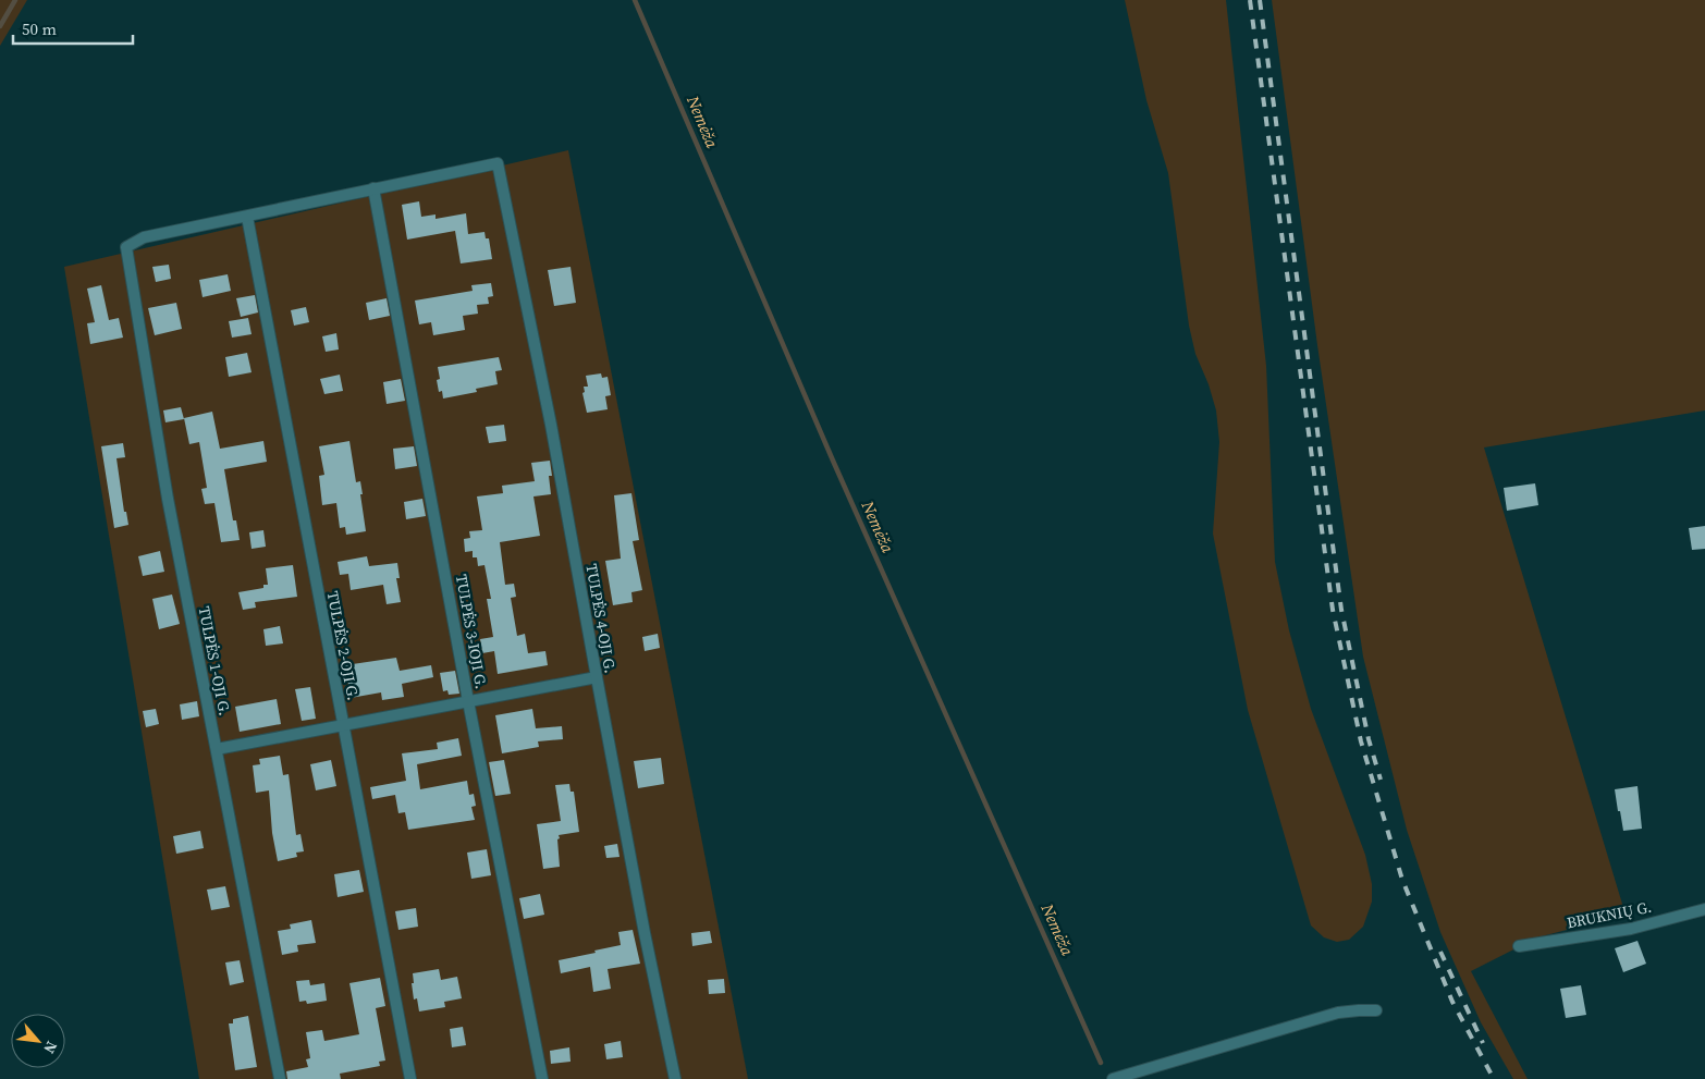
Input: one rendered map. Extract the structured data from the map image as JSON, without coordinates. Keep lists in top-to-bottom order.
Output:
{
  "streets": {
    "street": [
      "TULPĖS 4-OJI G.",
      "TULPĖS 3-IOJI G.",
      "TULPĖS 2-OJI G.",
      "TULPĖS 1-OJI G.",
      "BRUKNIŲ G."
    ]
  },
  "crossings": [
    ["TULPĖS 4-OJI G.", "TULPĖS 3-IOJI G."],
    ["TULPĖS 2-OJI G.", "TULPĖS 1-OJI G."]
  ],
  "water": ["Nemėža"],
  "scale_bar": "50 m",
  "north": "bottom right"
}
